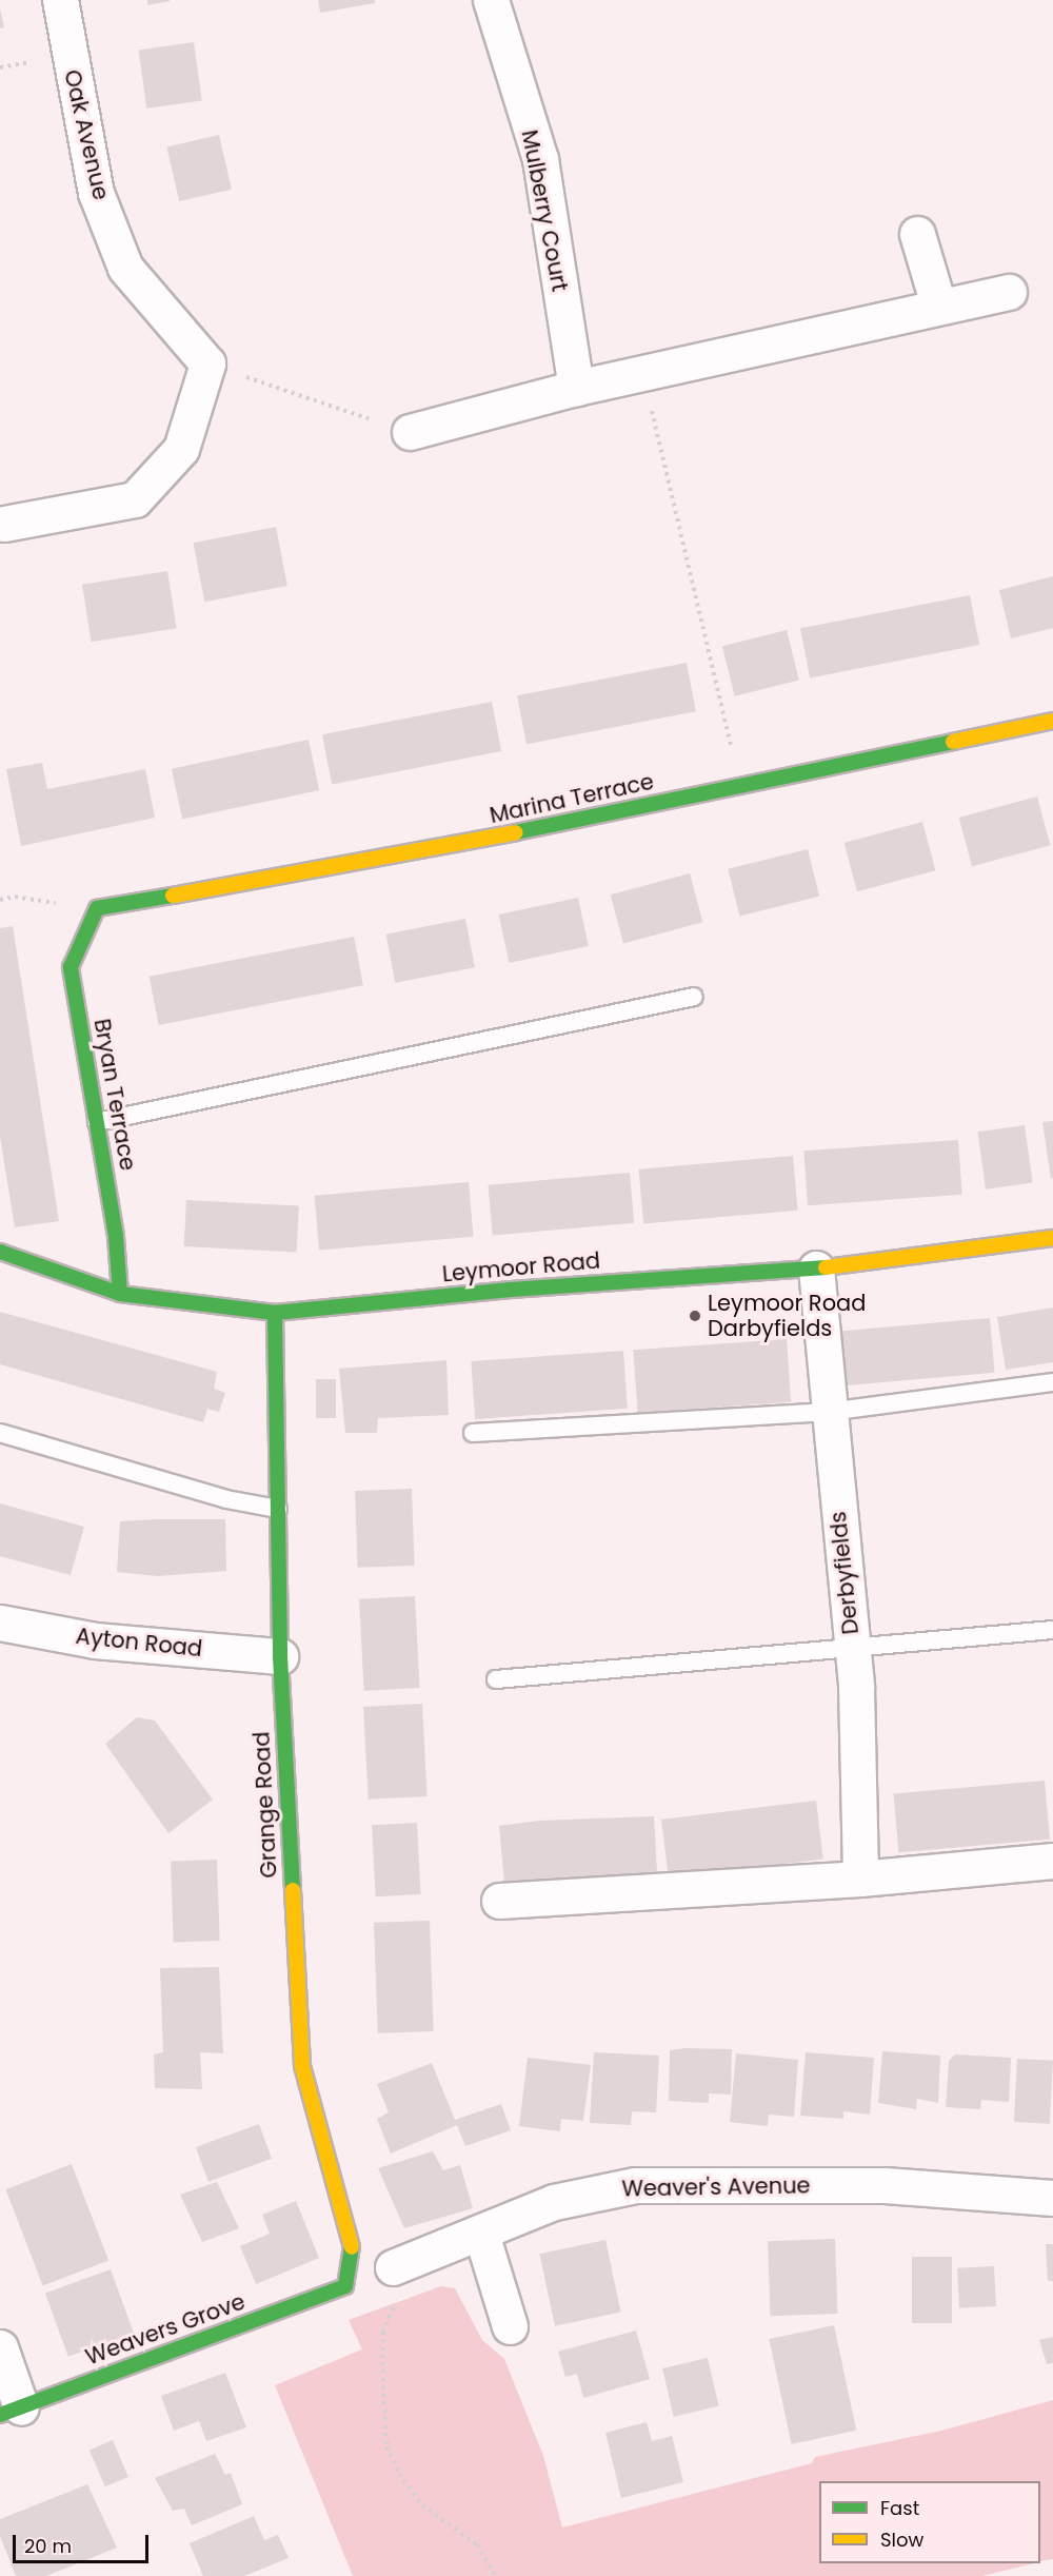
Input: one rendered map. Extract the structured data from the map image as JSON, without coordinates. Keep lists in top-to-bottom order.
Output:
{
  "streets": {
    "street": [
      "Oak Avenue",
      "Mulberry Court",
      "Marina Terrace",
      "Bryan Terrace",
      "Leymoor Road",
      "Derbyfields",
      "Ayton Road",
      "Grange Road",
      "Weaver's Avenue",
      "Weavers Grove"
    ]
  },
  "crossings": [
    ["Marina Terrace", "Bryan Terrace"],
    ["Bryan Terrace", "Leymoor Road"],
    ["Leymoor Road", "Derbyfields"],
    ["Leymoor Road", "Grange Road"],
    ["Ayton Road", "Grange Road"],
    ["Grange Road", "Weavers Grove"]
  ],
  "places": ["Leymoor Road Darbyfields"],
  "legend": ["Fast", "Slow"],
  "scale_bar": "20 m"
}
